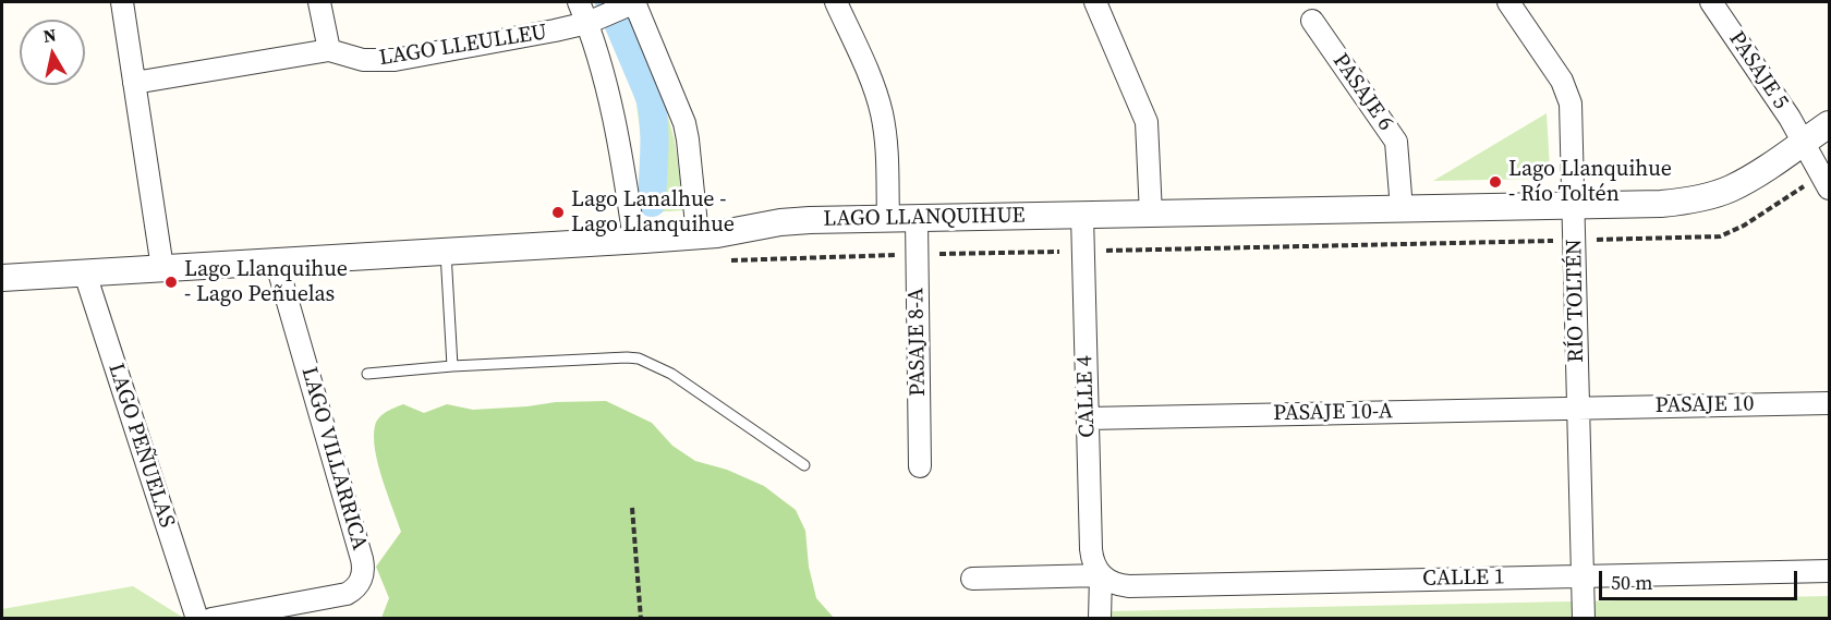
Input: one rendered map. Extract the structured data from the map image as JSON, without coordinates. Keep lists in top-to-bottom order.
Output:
{
  "streets": {
    "street": [
      "LAGO LLEULLEU",
      "PASAJE 5",
      "PASAJE 6",
      "LAGO LLANQUIHUE",
      "RÍO TOLTÉN",
      "PASAJE 8-A",
      "CALLE 4",
      "PASAJE 10",
      "PASAJE 10-A",
      "LAGO PEÑUELAS",
      "LAGO VILLARRICA",
      "CALLE 1"
    ]
  },
  "crossings": [
    ["PASAJE 5", "LAGO LLANQUIHUE"],
    ["PASAJE 6", "LAGO LLANQUIHUE"],
    ["LAGO LLANQUIHUE", "RÍO TOLTÉN"],
    ["LAGO LLANQUIHUE", "PASAJE 8-A"],
    ["LAGO LLANQUIHUE", "CALLE 4"],
    ["LAGO LLANQUIHUE", "LAGO PEÑUELAS"],
    ["LAGO LLANQUIHUE", "LAGO VILLARRICA"],
    ["RÍO TOLTÉN", "PASAJE 10"],
    ["RÍO TOLTÉN", "PASAJE 10-A"],
    ["RÍO TOLTÉN", "CALLE 1"],
    ["CALLE 4", "PASAJE 10-A"],
    ["CALLE 4", "CALLE 1"],
    ["PASAJE 10", "PASAJE 10-A"]
  ],
  "places": ["Lago Llanquihue - Río Toltén", "Lago Lanalhue - Lago Llanquihue", "Lago Llanquihue - Lago Peñuelas"],
  "scale_bar": "50 m",
  "north": "top"
}
